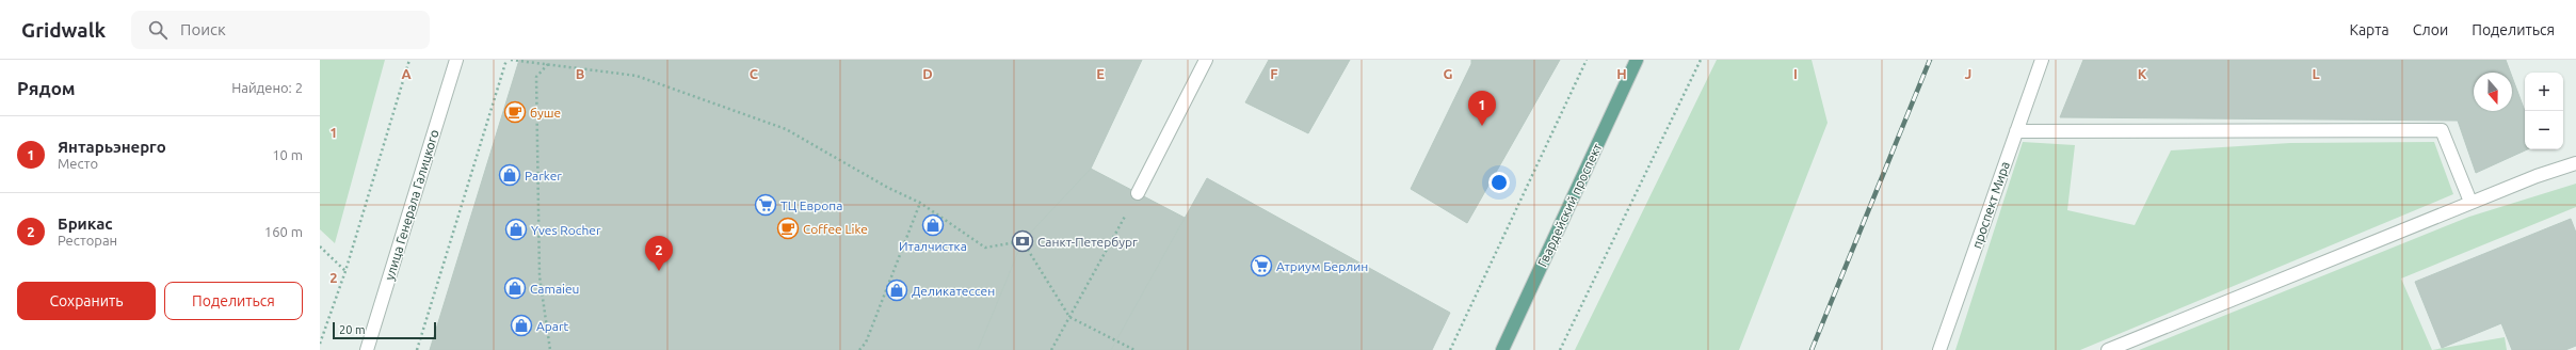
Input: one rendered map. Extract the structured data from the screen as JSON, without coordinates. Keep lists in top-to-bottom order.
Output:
{
  "streets": {
    "main road": ["Гвардейский проспект"],
    "street": ["улица Генерала Галицкого", "проспект Мира"]
  },
  "places": {
    "cafe": ["буше", "Coffee Like"],
    "shop": [
      "Parker",
      "Италчистка",
      "Yves Rocher",
      "Camaieu",
      "Деликатессен",
      "Apart"
    ],
    "supermarket": ["ТЦ Европа", "Атриум Берлин"],
    "bank": ["Санкт-Петербург"]
  },
  "scale_bar": "20 m",
  "north": "bottom",
  "page": {
    "header": "Gridwalk",
    "search": "Поиск",
    "nav": ["Карта", "Слои", "Поделиться"],
    "heading": ["Рядом", "Найдено: 2"],
    "map_buttons": ["+", "−"],
    "pins": ["1", "2"],
    "list": [
      {
        "mark": "1",
        "name": "Янтарьэнерго",
        "note": "Место",
        "value": "10 m"
      },
      {
        "mark": "2",
        "name": "Брикас",
        "note": "Ресторан",
        "value": "160 m"
      }
    ],
    "buttons": ["Сохранить", "Поделиться"],
    "scale": "20 m"
  },
  "grid": {
    "columns": [
      "A",
      "B",
      "C",
      "D",
      "E",
      "F",
      "G",
      "H",
      "I",
      "J",
      "K",
      "L"
    ],
    "rows": ["1", "2"]
  }
}
